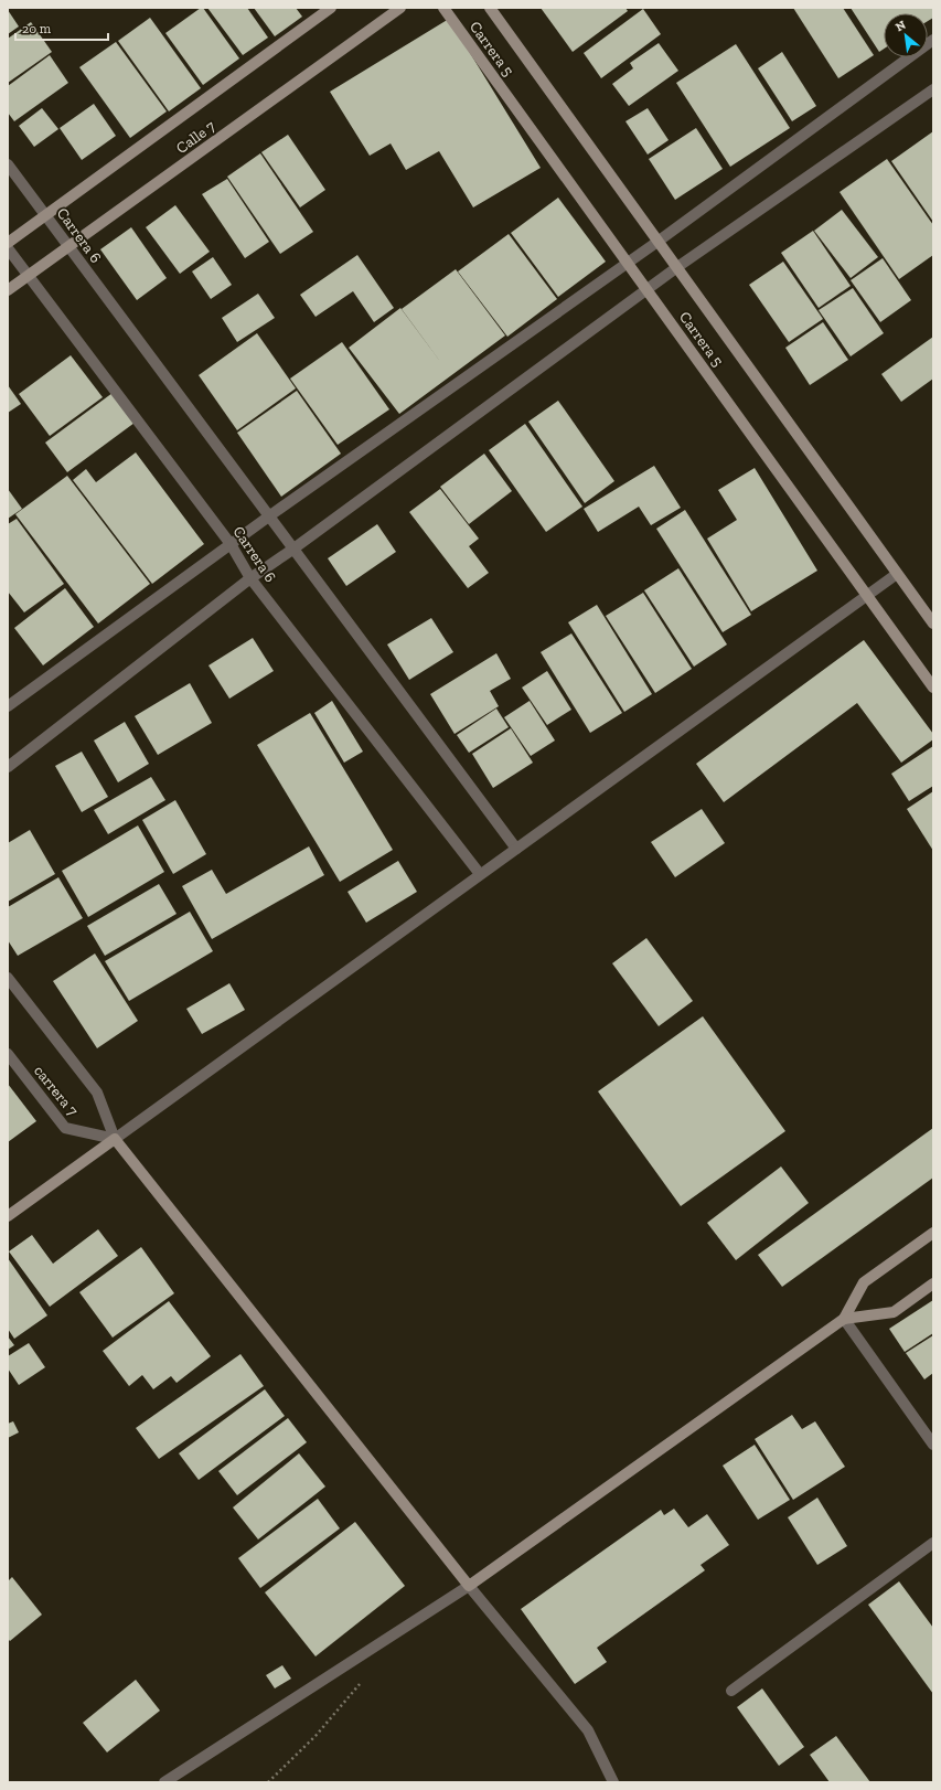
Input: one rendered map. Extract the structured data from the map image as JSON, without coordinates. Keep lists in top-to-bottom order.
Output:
{
  "streets": {
    "main road": ["Carrera 5", "Calle 7"],
    "street": ["Carrera 6", "carrera 7"]
  },
  "crossings": [
    ["Calle 7", "Carrera 6"]
  ],
  "scale_bar": "20 m",
  "north": "top left"
}
